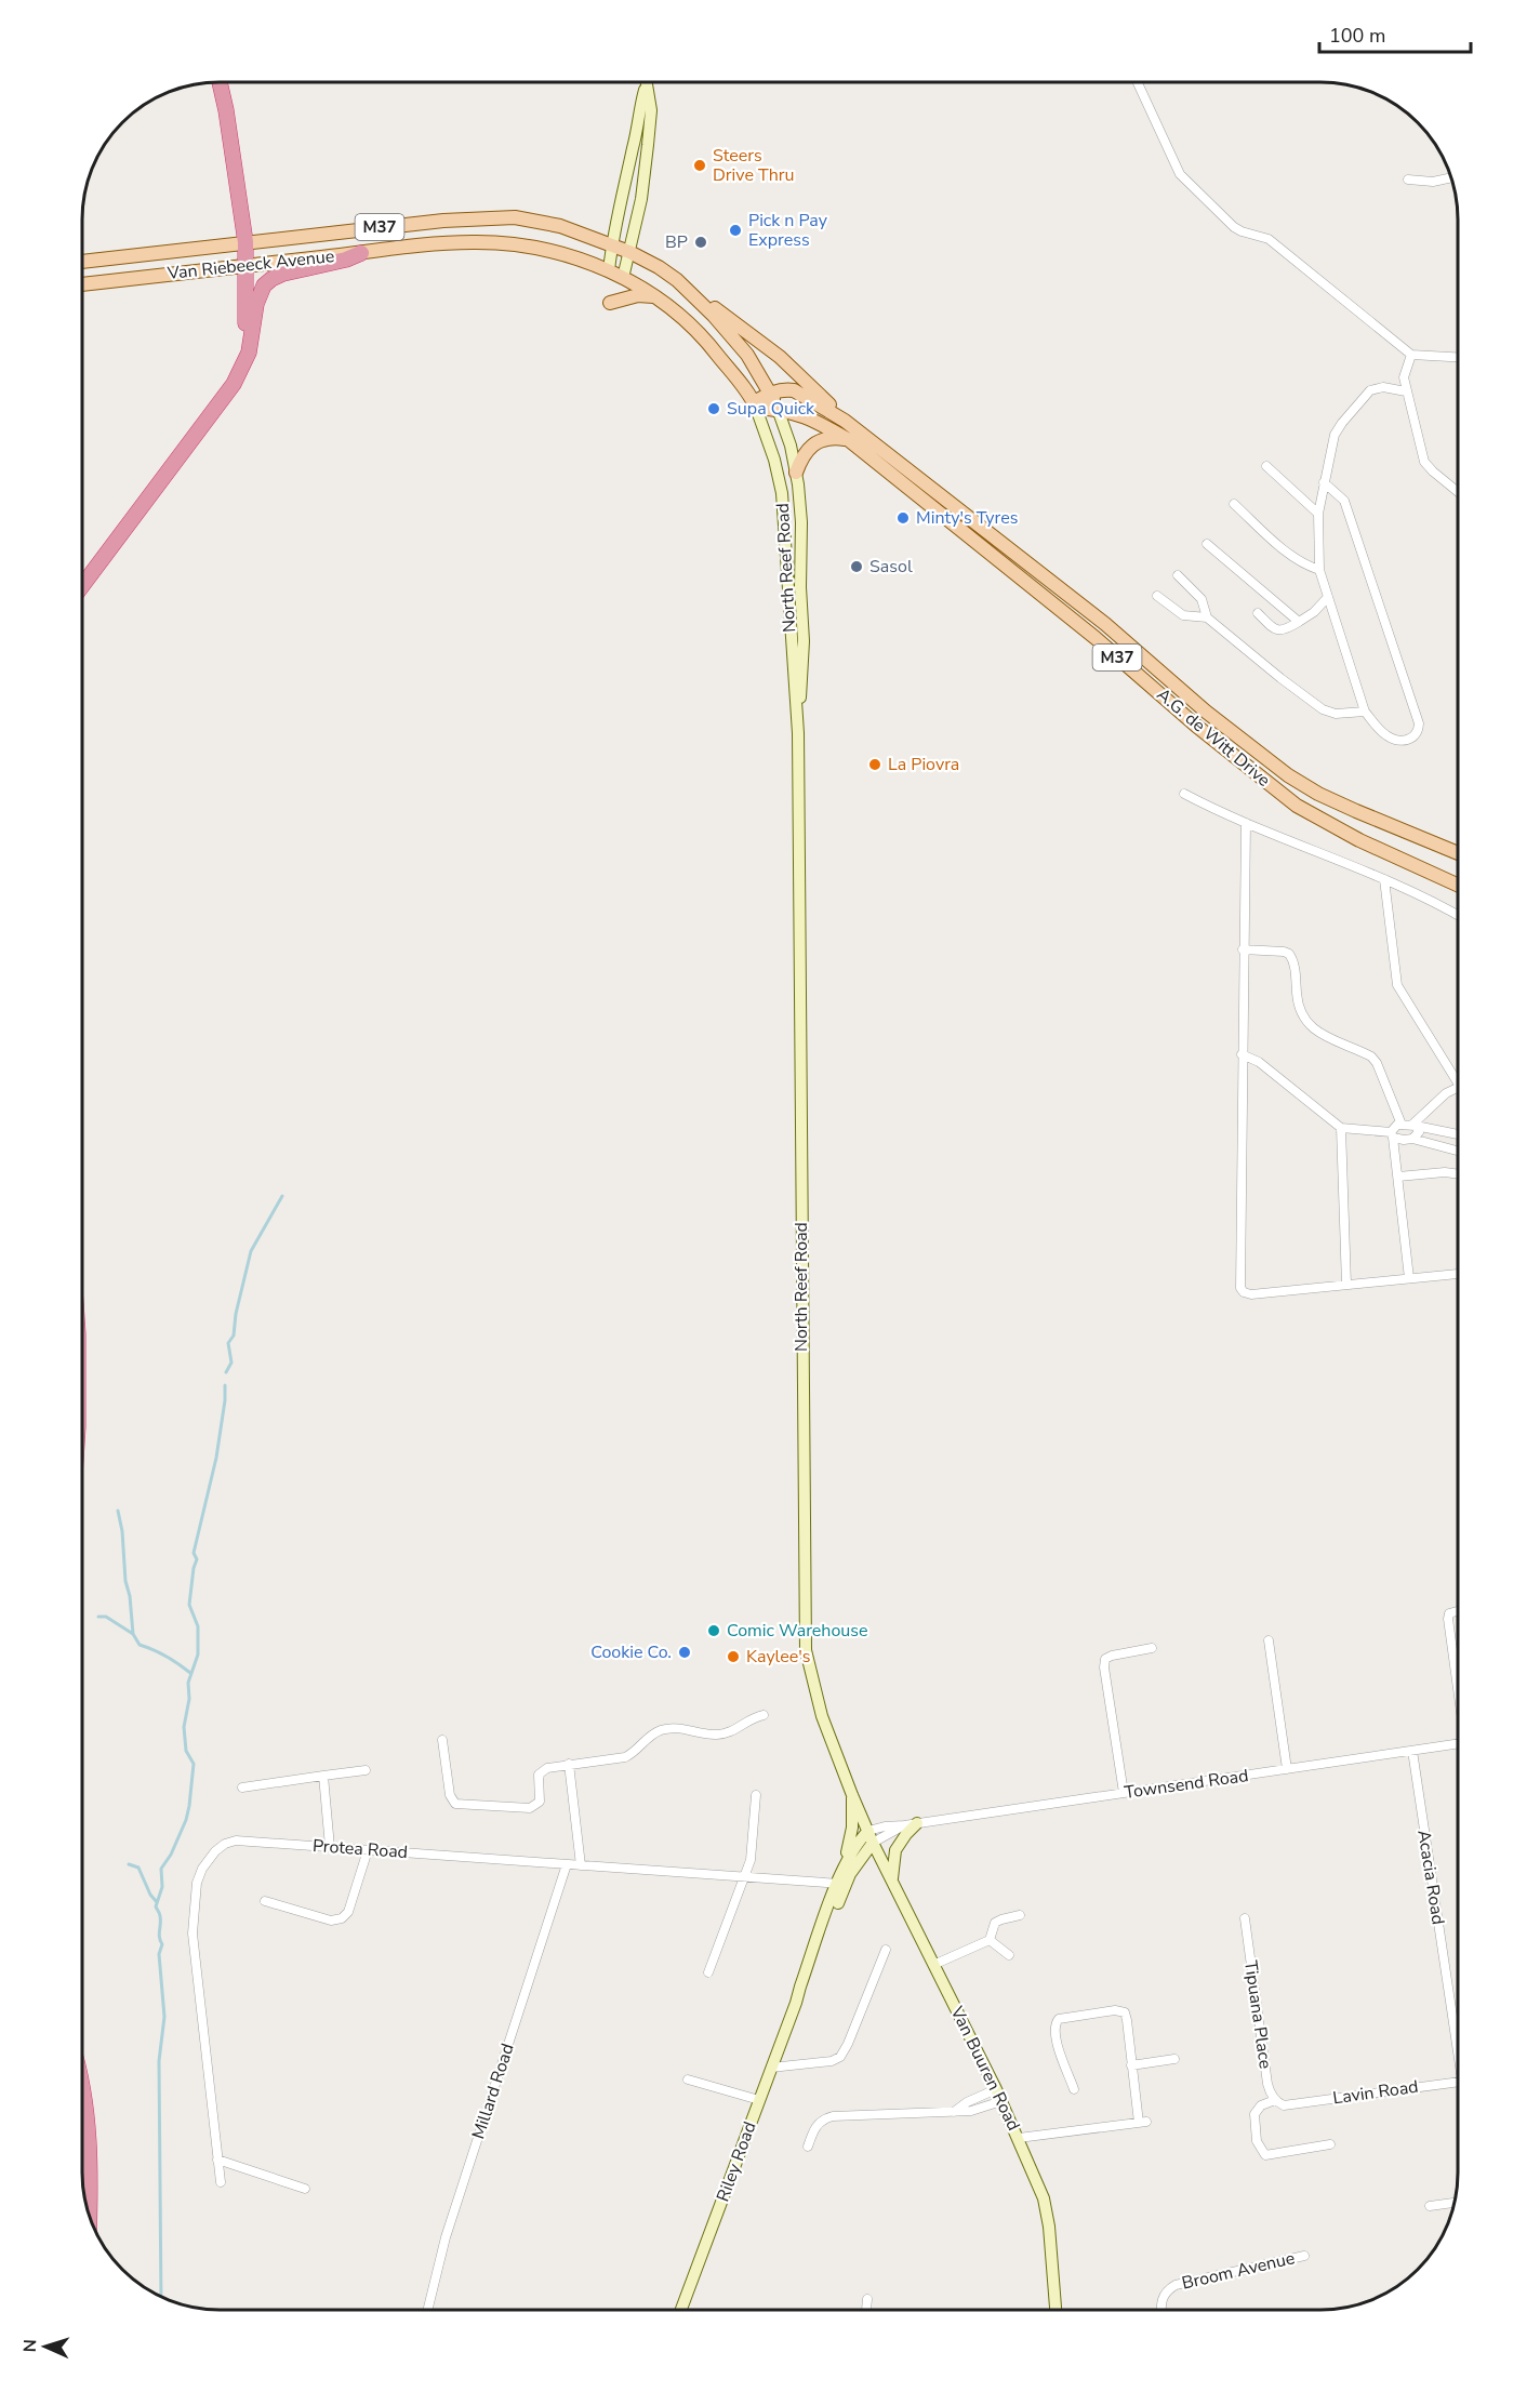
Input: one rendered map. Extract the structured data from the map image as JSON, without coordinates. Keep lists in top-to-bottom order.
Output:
{
  "streets": {
    "main road": [
      "M37",
      "Van Riebeeck Avenue",
      "North Reef Road",
      "A.G. de Witt Drive",
      "Van Buuren Road",
      "Riley Road"
    ],
    "street": [
      "Townsend Road",
      "Protea Road",
      "Acacia Road",
      "Tipuana Place",
      "Millard Road",
      "Lavin Road",
      "Broom Avenue"
    ]
  },
  "crossings": [
    ["M37", "Van Riebeeck Avenue"],
    ["M37", "North Reef Road"],
    ["M37", "A.G. de Witt Drive"],
    ["Van Riebeeck Avenue", "North Reef Road"],
    ["Van Riebeeck Avenue", "A.G. de Witt Drive"],
    ["North Reef Road", "A.G. de Witt Drive"],
    ["North Reef Road", "Townsend Road"],
    ["North Reef Road", "Van Buuren Road"],
    ["North Reef Road", "Riley Road"],
    ["Townsend Road", "Acacia Road"],
    ["Townsend Road", "Van Buuren Road"],
    ["Townsend Road", "Riley Road"],
    ["Protea Road", "Millard Road"],
    ["Protea Road", "Riley Road"],
    ["Tipuana Place", "Lavin Road"],
    ["Van Buuren Road", "Riley Road"]
  ],
  "places": [
    "Steers Drive Thru",
    "Pick n Pay Express",
    "BP",
    "Supa Quick",
    "Minty's Tyres",
    "Sasol",
    "La Piovra",
    "Comic Warehouse",
    "Cookie Co.",
    "Kaylee's"
  ],
  "scale_bar": "100 m",
  "north": "left"
}
